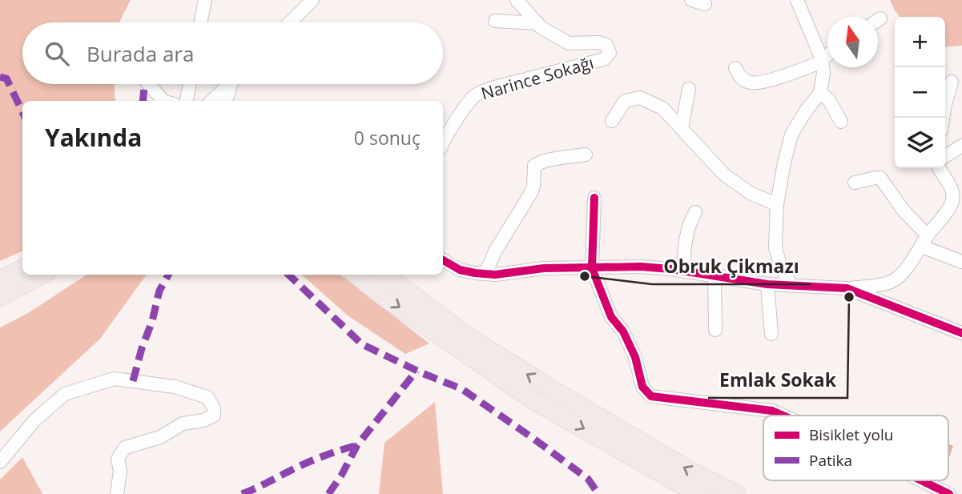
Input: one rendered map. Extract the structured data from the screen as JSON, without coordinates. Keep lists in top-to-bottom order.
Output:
{
  "streets": {
    "street": ["Narince Sokağı"]
  },
  "places": ["Obruk Çikmazı", "Emlak Sokak"],
  "legend": ["Bisiklet yolu", "Patika"],
  "north": "top",
  "page": {
    "map_buttons": ["+", "−"],
    "search": "Burada ara",
    "heading": ["Yakında", "0 sonuç"]
  }
}
